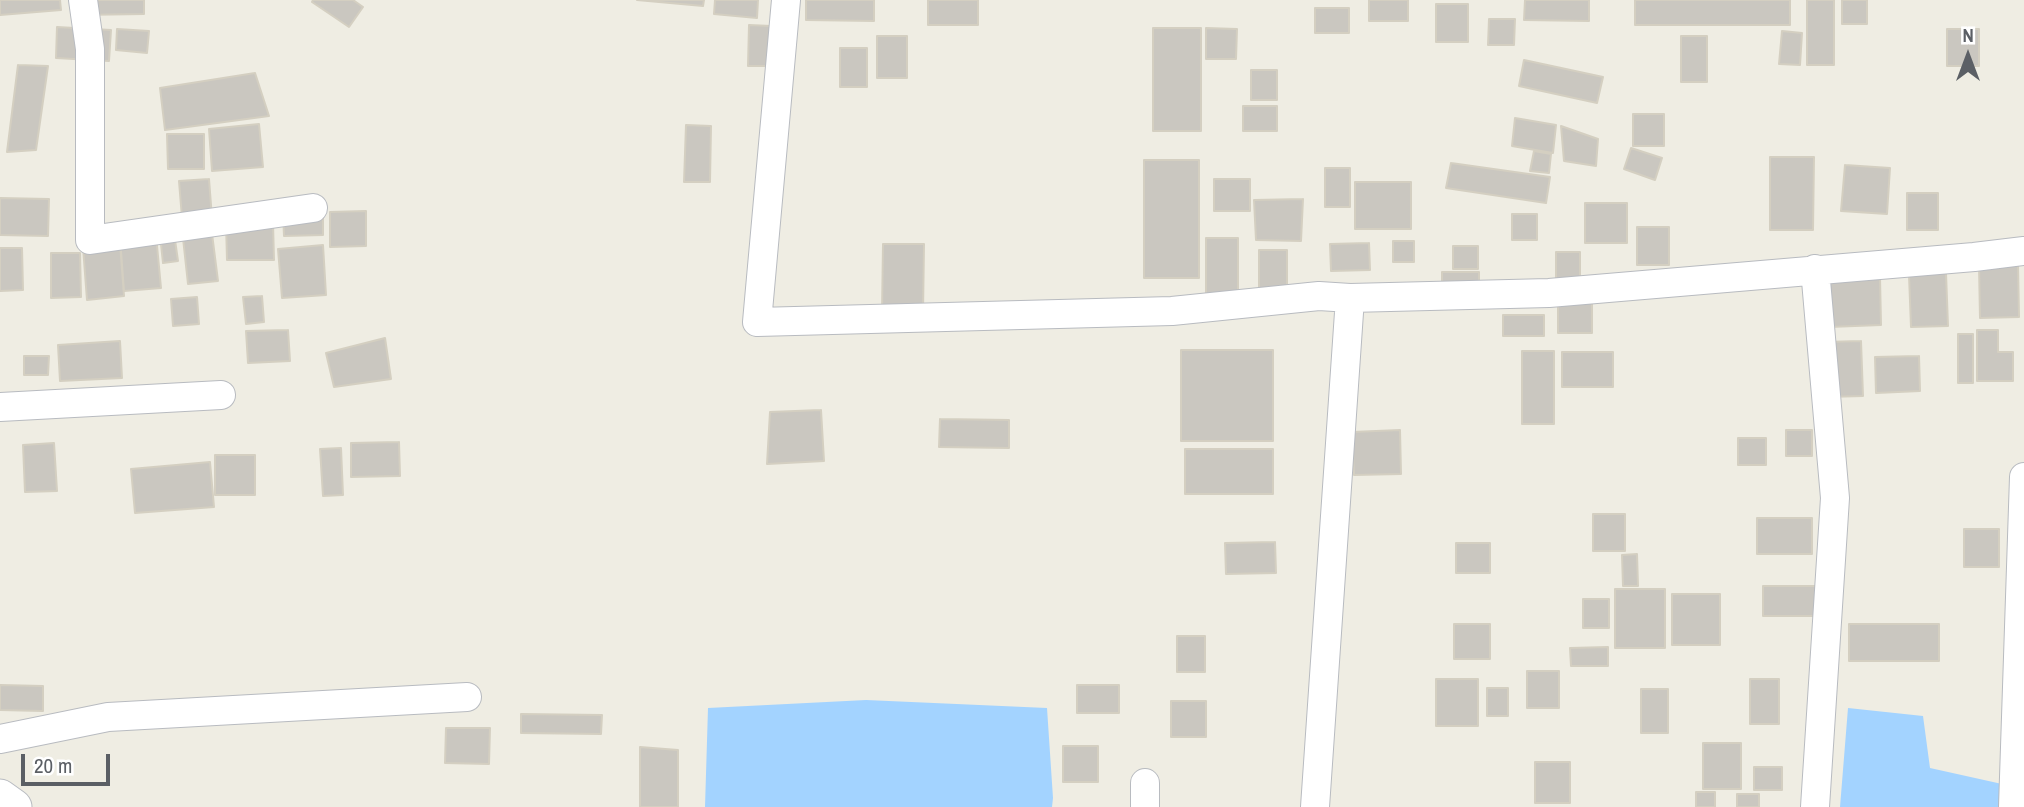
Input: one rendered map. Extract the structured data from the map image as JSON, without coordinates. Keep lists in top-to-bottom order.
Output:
{
  "scale_bar": "20 m",
  "north": "top"
}
